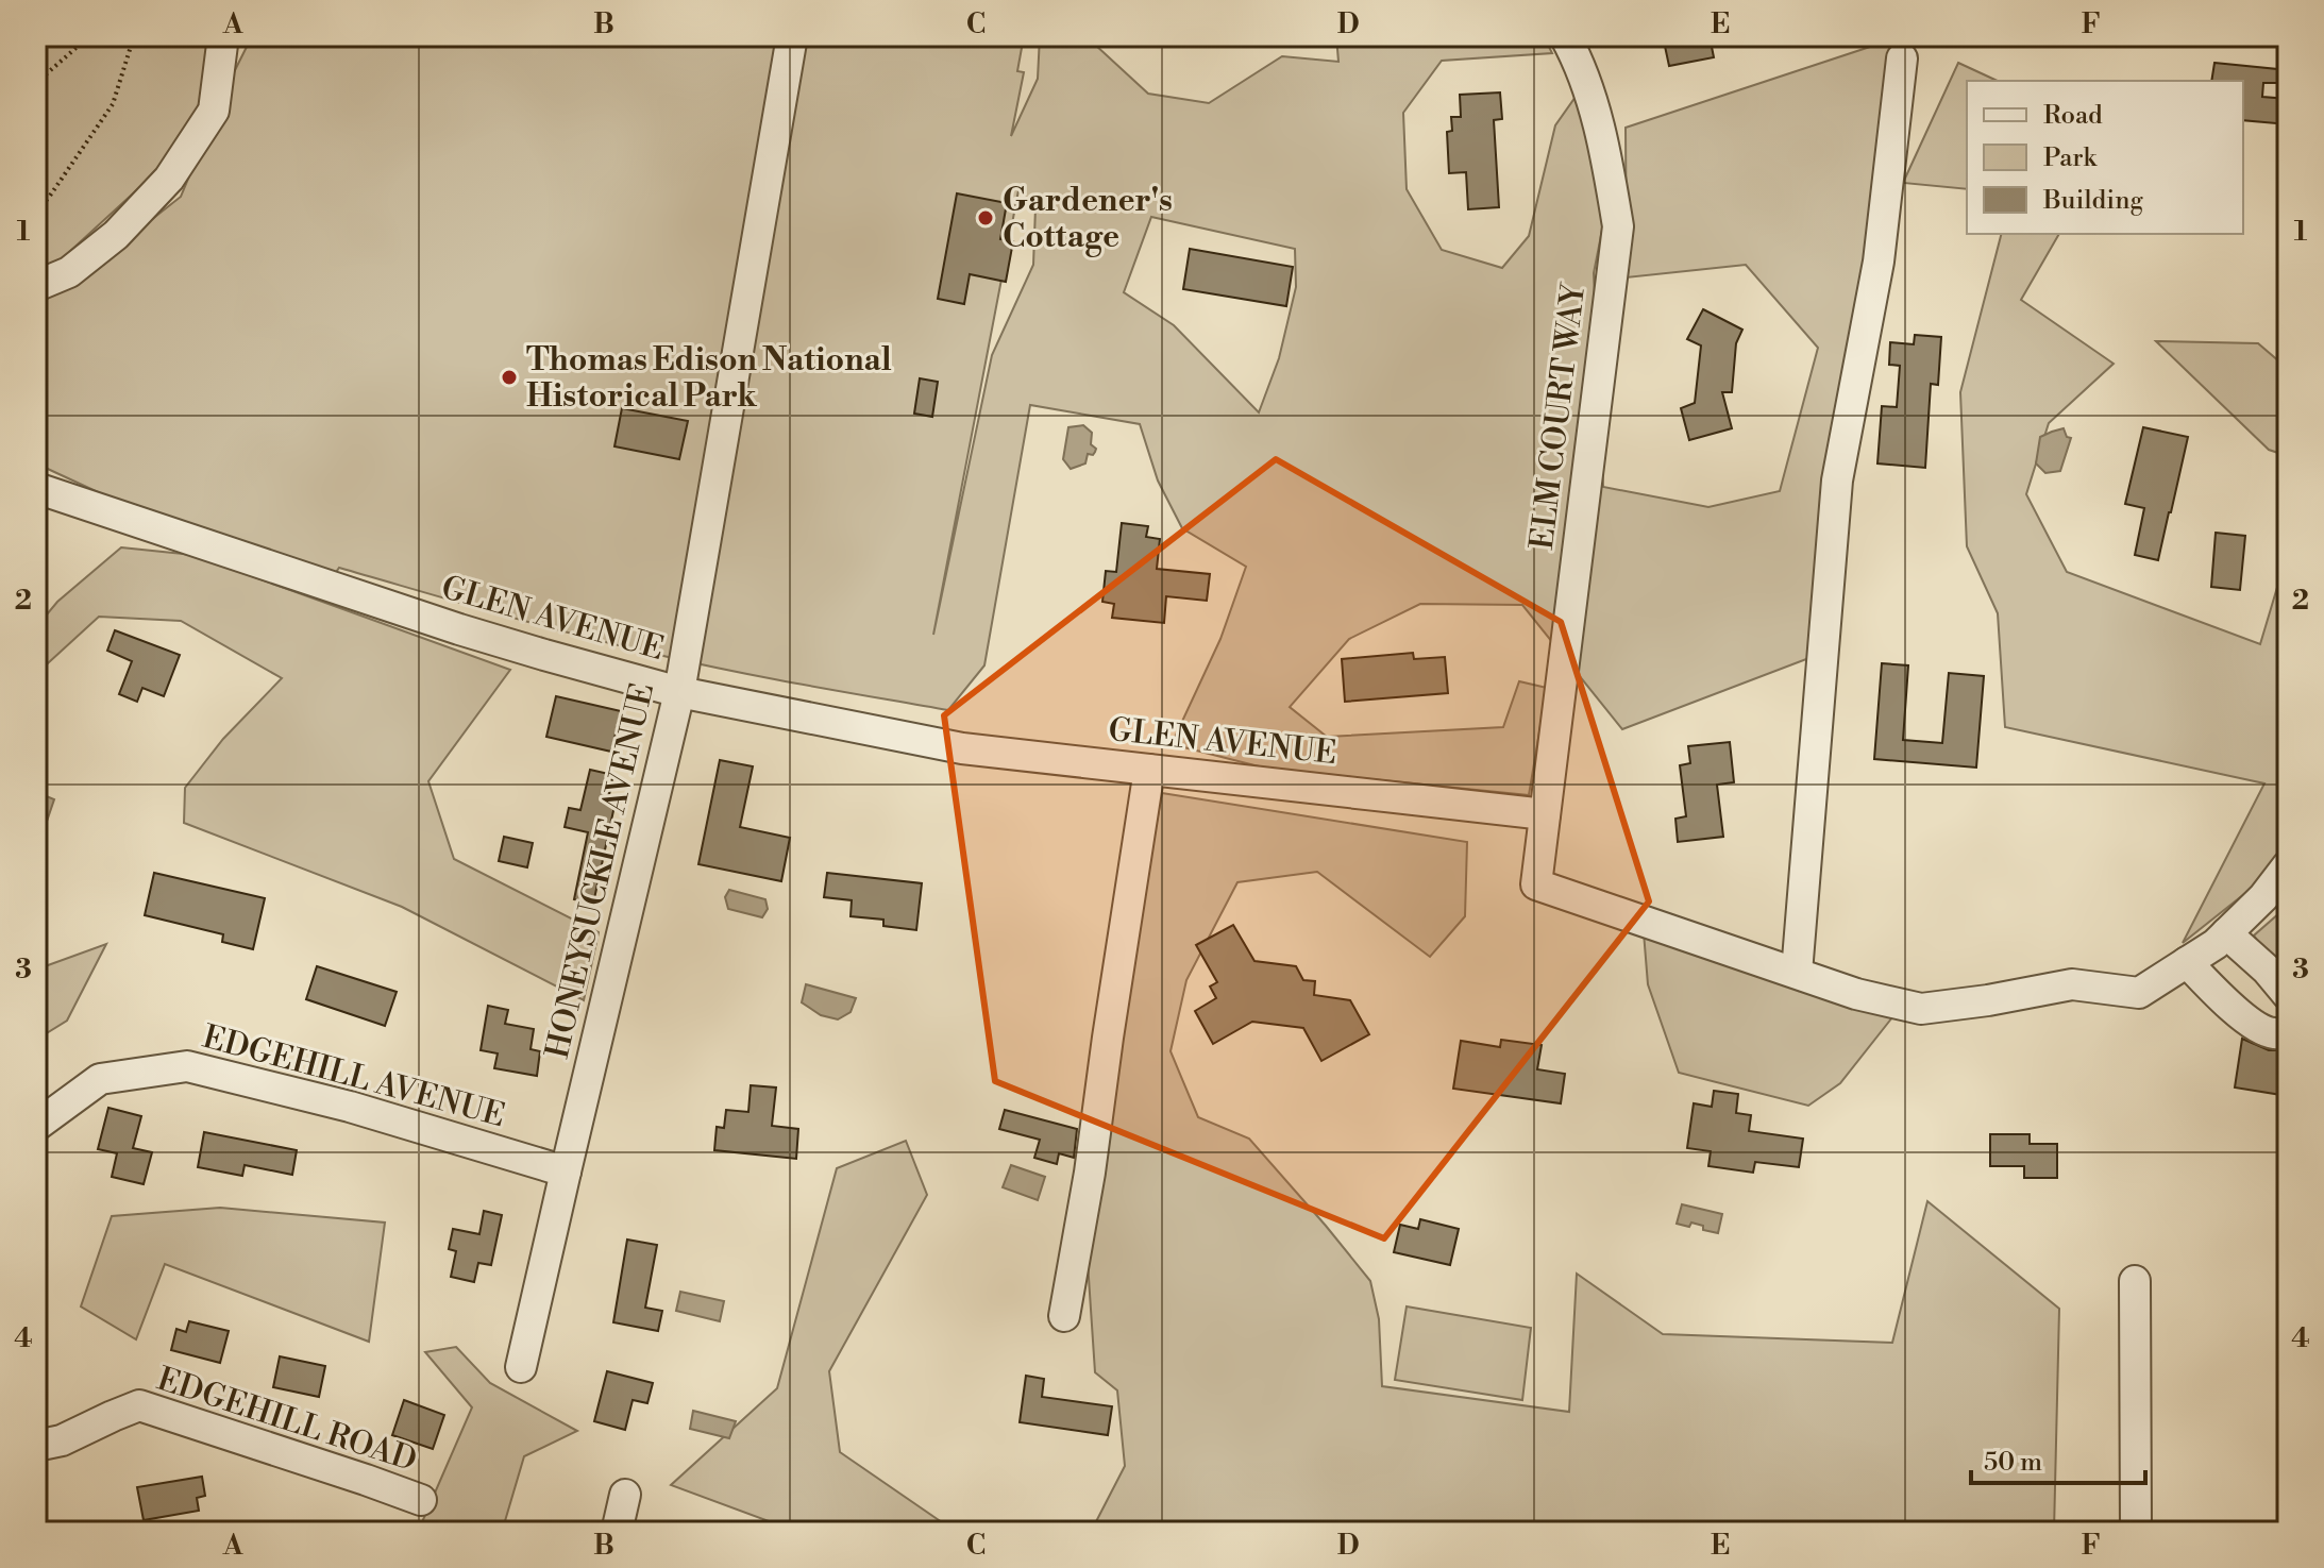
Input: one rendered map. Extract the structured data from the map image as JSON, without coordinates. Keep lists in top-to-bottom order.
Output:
{
  "streets": {
    "street": [
      "ELM COURT WAY",
      "GLEN AVENUE",
      "HONEYSUCKLE AVENUE",
      "EDGEHILL AVENUE",
      "EDGEHILL ROAD"
    ]
  },
  "crossings": [
    ["ELM COURT WAY", "GLEN AVENUE"],
    ["GLEN AVENUE", "HONEYSUCKLE AVENUE"],
    ["HONEYSUCKLE AVENUE", "EDGEHILL AVENUE"]
  ],
  "places": ["Gardener's Cottage", "Thomas Edison National Historical Park"],
  "legend": ["Road", "Park", "Building"],
  "scale_bar": "50 m",
  "grid": {
    "columns": [
      "A",
      "B",
      "C",
      "D",
      "E",
      "F"
    ],
    "rows": [
      "1",
      "2",
      "3",
      "4"
    ]
  }
}
